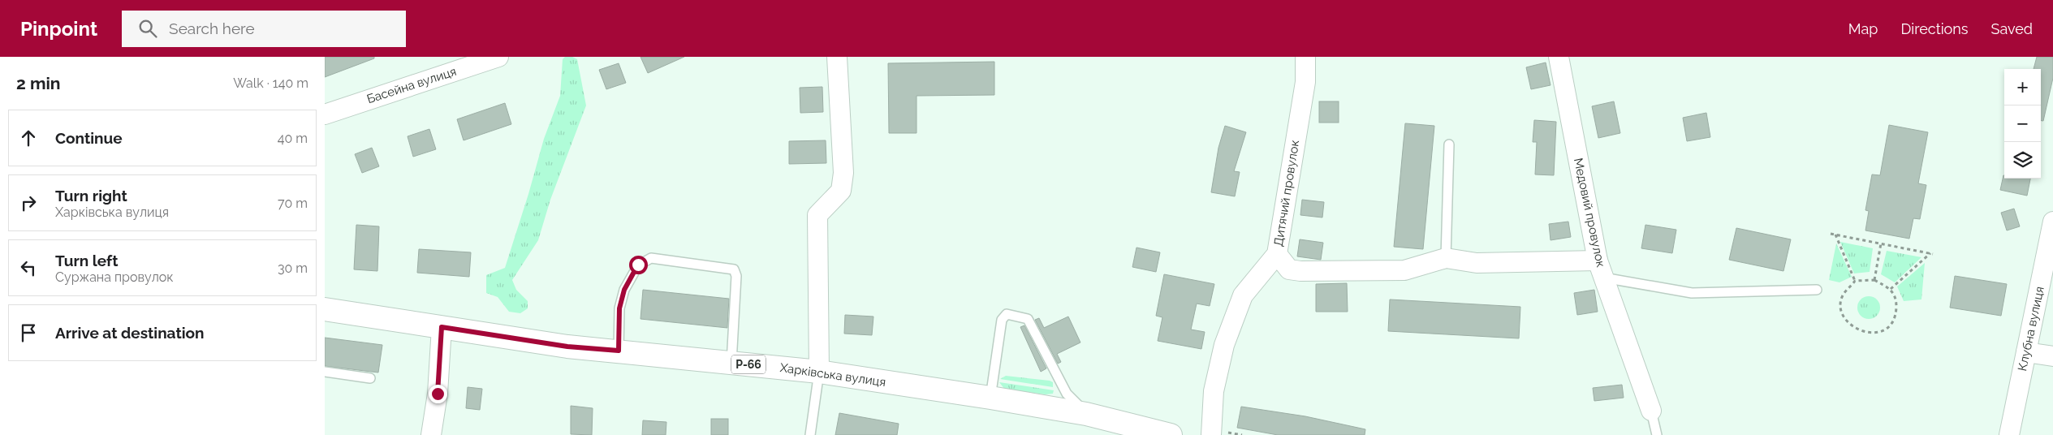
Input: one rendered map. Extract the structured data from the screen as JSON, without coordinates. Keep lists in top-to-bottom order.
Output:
{
  "streets": {
    "main road": ["Р-66", "Харківська вулиця"],
    "street": [
      "Басейна вулиця",
      "Дитячий провулок",
      "Медовий провулок",
      "Клубна вулиця"
    ]
  },
  "page": {
    "header": "Pinpoint",
    "search": "Search here",
    "nav": ["Map", "Directions", "Saved"],
    "heading": ["2 min", "Walk · 140 m"],
    "map_buttons": ["+", "−"],
    "list": [
      ["Continue", "40 m"],
      ["Turn right", "Харківська вулиця", "70 m"],
      ["Turn left", "Суржана провулок", "30 m"],
      "Arrive at destination"
    ]
  }
}
